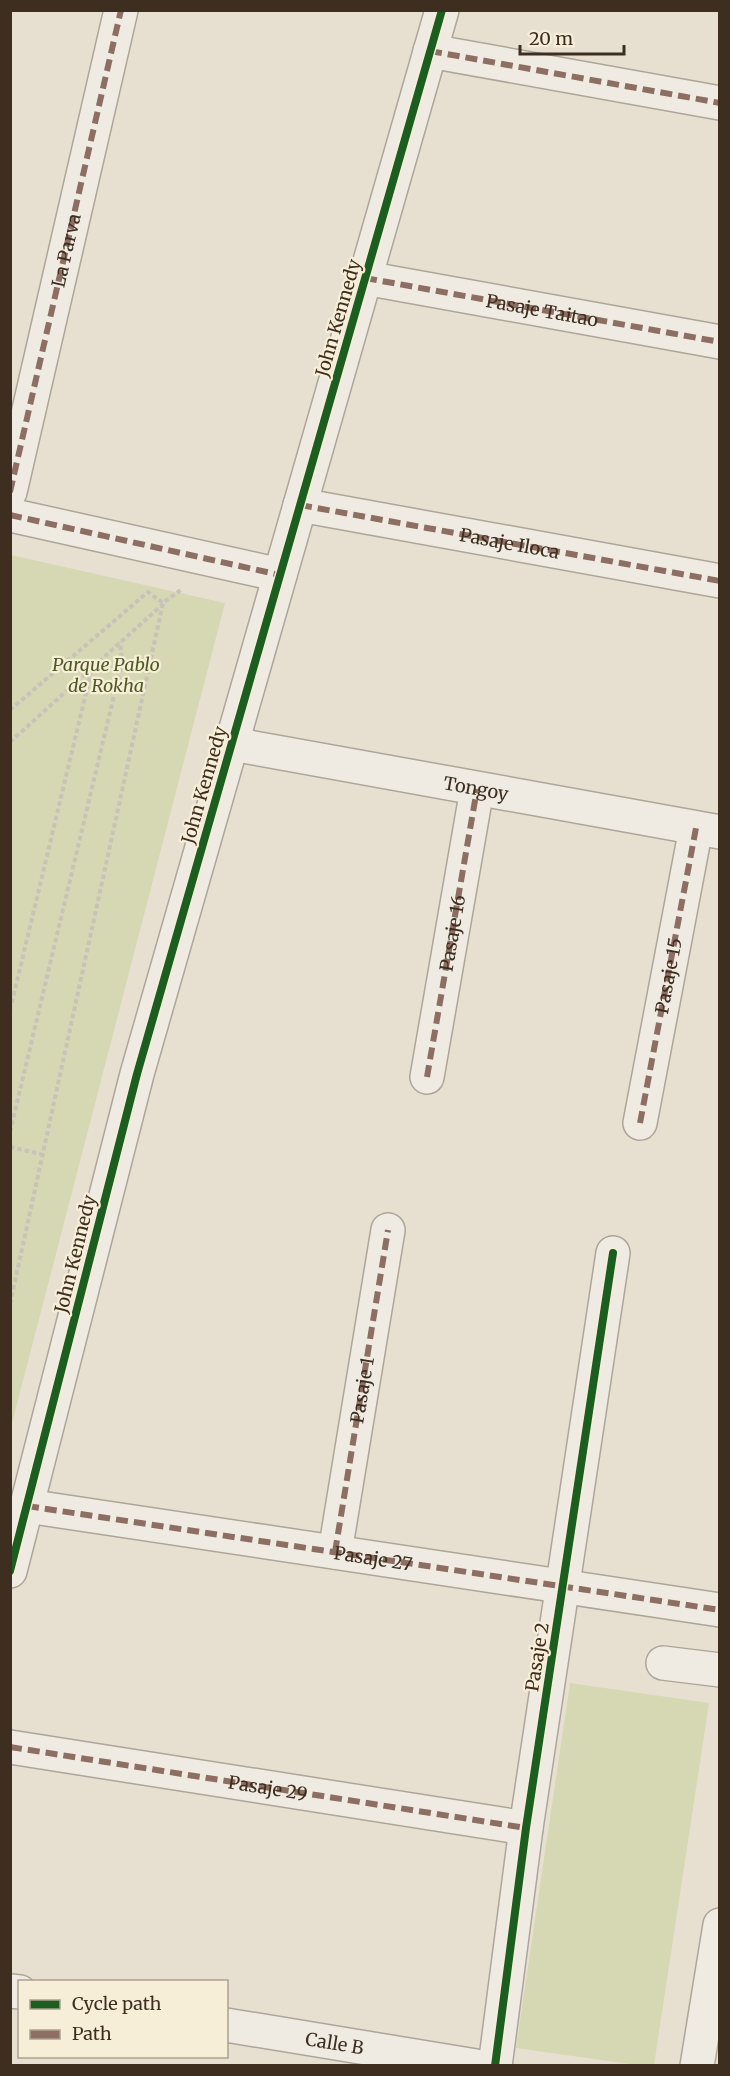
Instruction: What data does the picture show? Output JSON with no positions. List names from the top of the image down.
{
  "streets": {
    "street": [
      "La Parva",
      "Pasaje Taitao",
      "John Kennedy",
      "Pasaje Iloca",
      "Tongoy",
      "Pasaje 16",
      "Pasaje 15",
      "Pasaje 1",
      "Pasaje 27",
      "Pasaje 2",
      "Pasaje 29",
      "Calle B"
    ]
  },
  "crossings": [
    ["Pasaje Taitao", "John Kennedy"],
    ["John Kennedy", "Pasaje Iloca"],
    ["John Kennedy", "Tongoy"],
    ["John Kennedy", "Pasaje 27"],
    ["Tongoy", "Pasaje 16"],
    ["Tongoy", "Pasaje 15"],
    ["Pasaje 1", "Pasaje 27"],
    ["Pasaje 27", "Pasaje 2"],
    ["Pasaje 2", "Pasaje 29"]
  ],
  "parks": ["Parque Pablo de Rokha"],
  "legend": ["Cycle path", "Path"],
  "scale_bar": "20 m"
}
